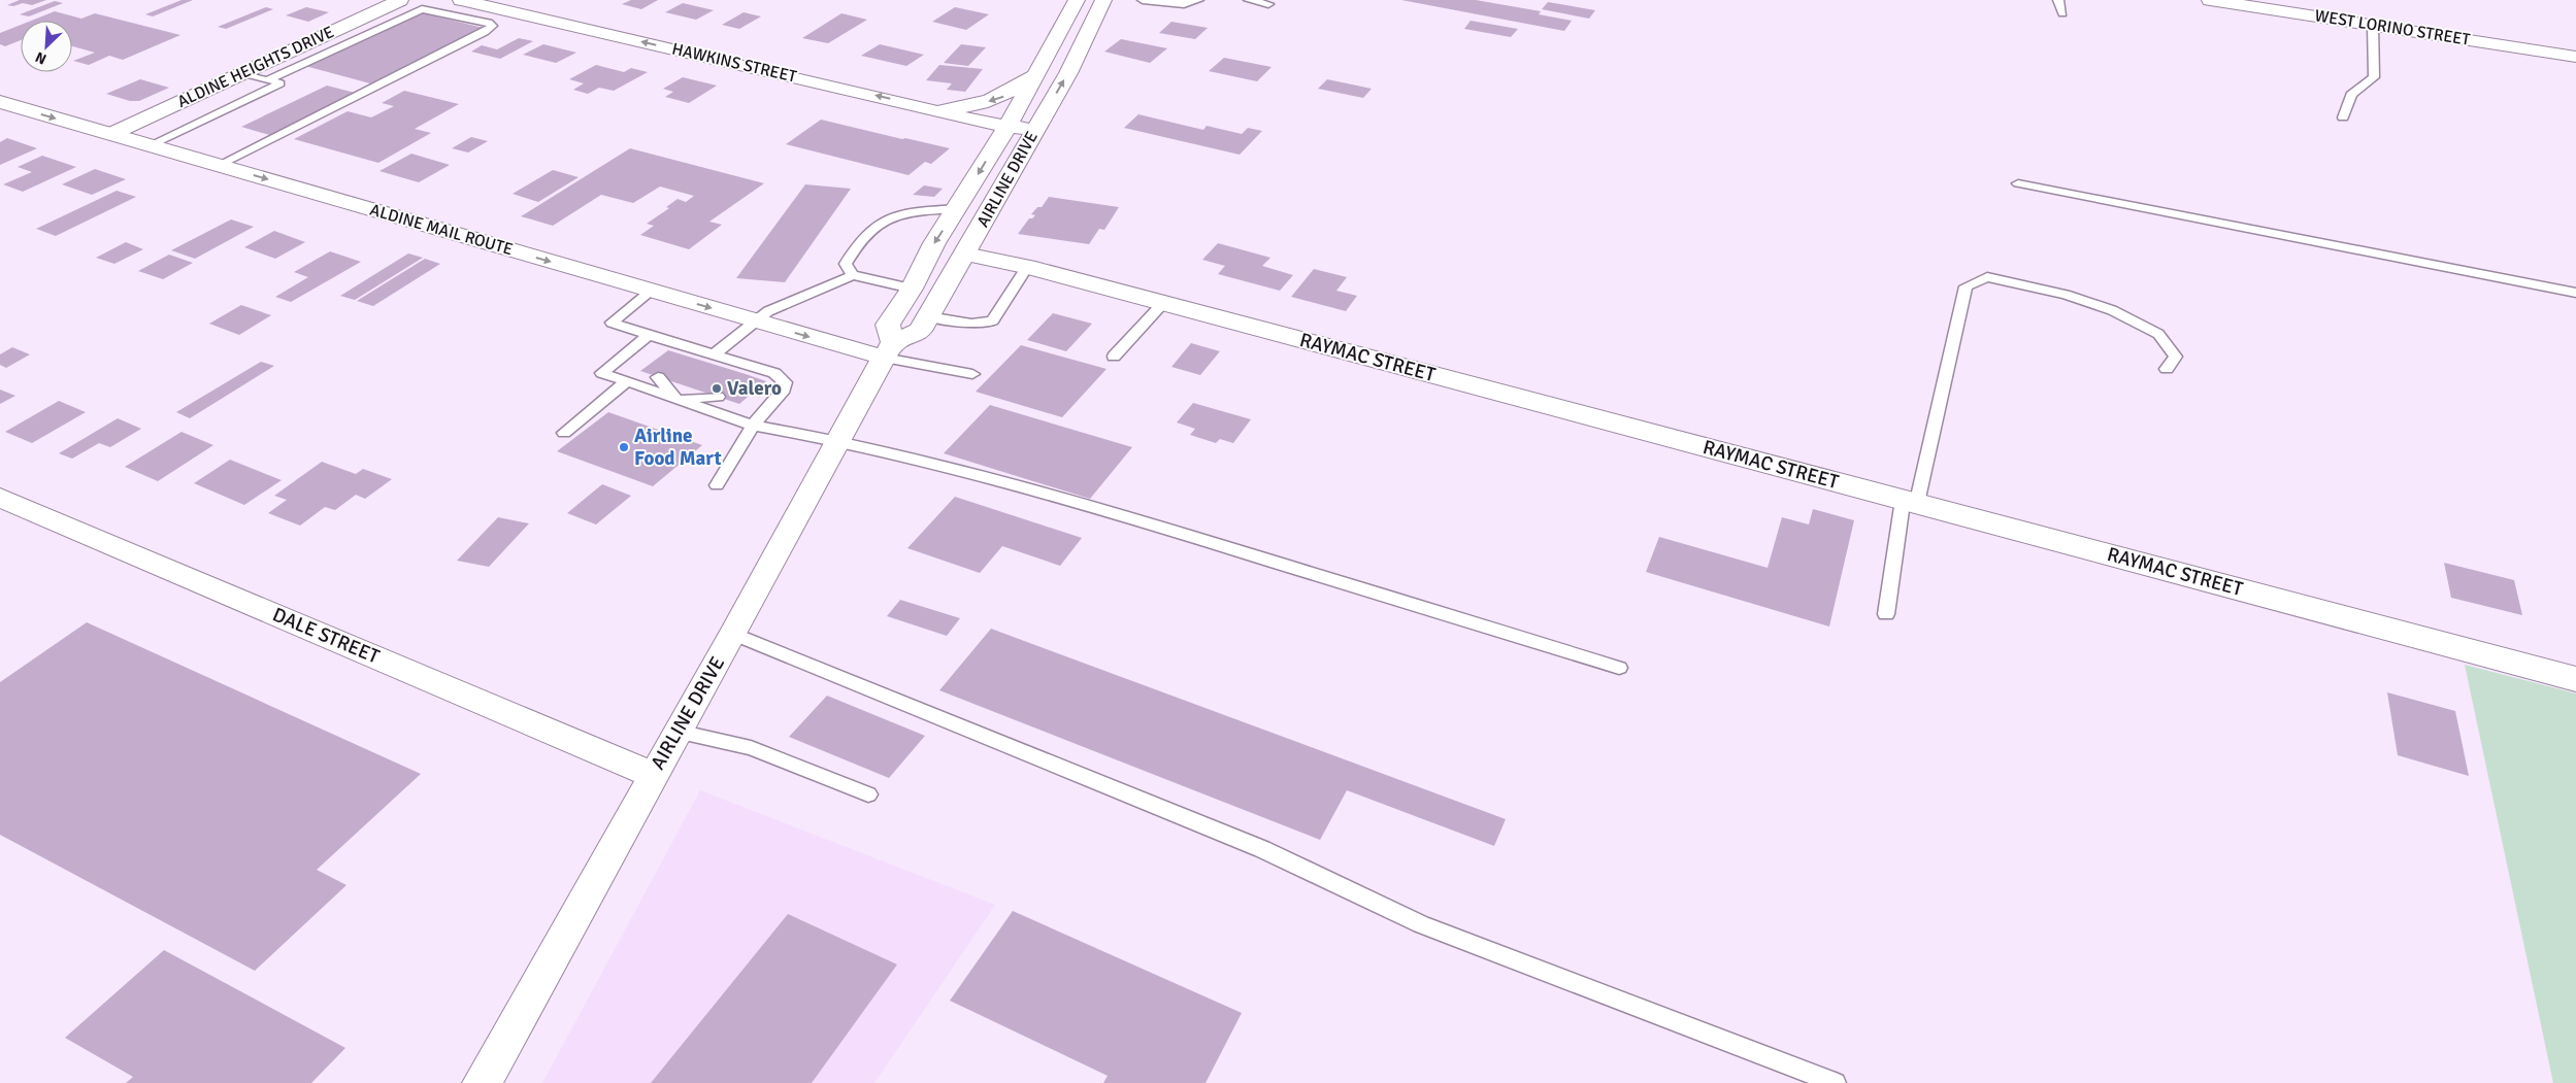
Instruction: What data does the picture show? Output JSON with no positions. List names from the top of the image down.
{
  "streets": {
    "main road": [
      "WEST LORINO STREET",
      "HAWKINS STREET",
      "ALDINE HEIGHTS DRIVE",
      "AIRLINE DRIVE",
      "ALDINE MAIL ROUTE",
      "RAYMAC STREET",
      "DALE STREET"
    ]
  },
  "crossings": [
    ["HAWKINS STREET", "AIRLINE DRIVE"],
    ["ALDINE HEIGHTS DRIVE", "ALDINE MAIL ROUTE"],
    ["AIRLINE DRIVE", "ALDINE MAIL ROUTE"],
    ["AIRLINE DRIVE", "RAYMAC STREET"],
    ["AIRLINE DRIVE", "DALE STREET"]
  ],
  "one_way": ["HAWKINS STREET", "ALDINE MAIL ROUTE"],
  "places": ["Valero", "Airline Food Mart"],
  "north": "bottom left"
}
